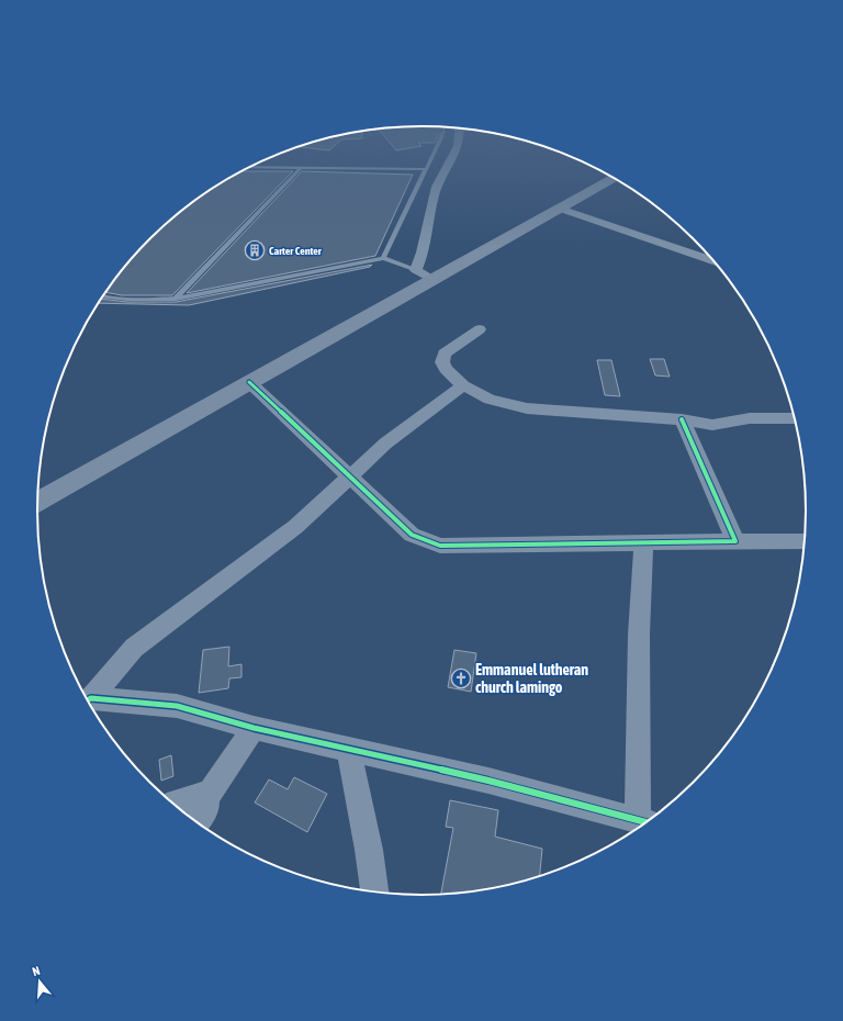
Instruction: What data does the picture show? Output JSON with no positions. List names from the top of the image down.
{
  "places": {
    "building": ["Carter Center"],
    "church": ["Emmanuel lutheran church lamingo"]
  },
  "north": "top"
}
